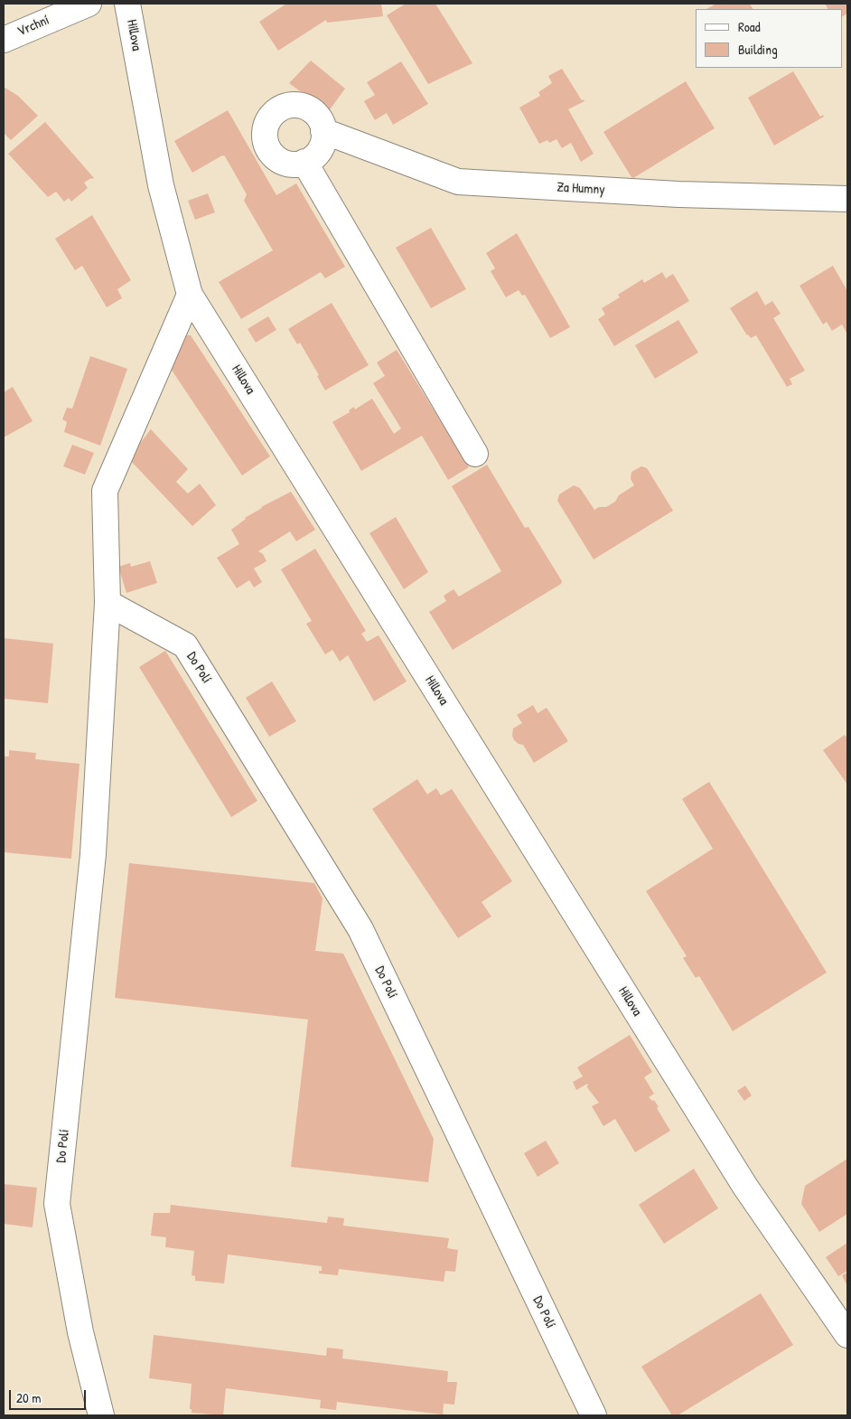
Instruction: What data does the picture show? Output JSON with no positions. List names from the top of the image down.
{
  "streets": {
    "street": [
      "Vrchní",
      "Hillova",
      "Za Humny",
      "Do Polí"
    ]
  },
  "crossings": [
    ["Hillova", "Do Polí"]
  ],
  "legend": ["Road", "Building"],
  "scale_bar": "20 m"
}
